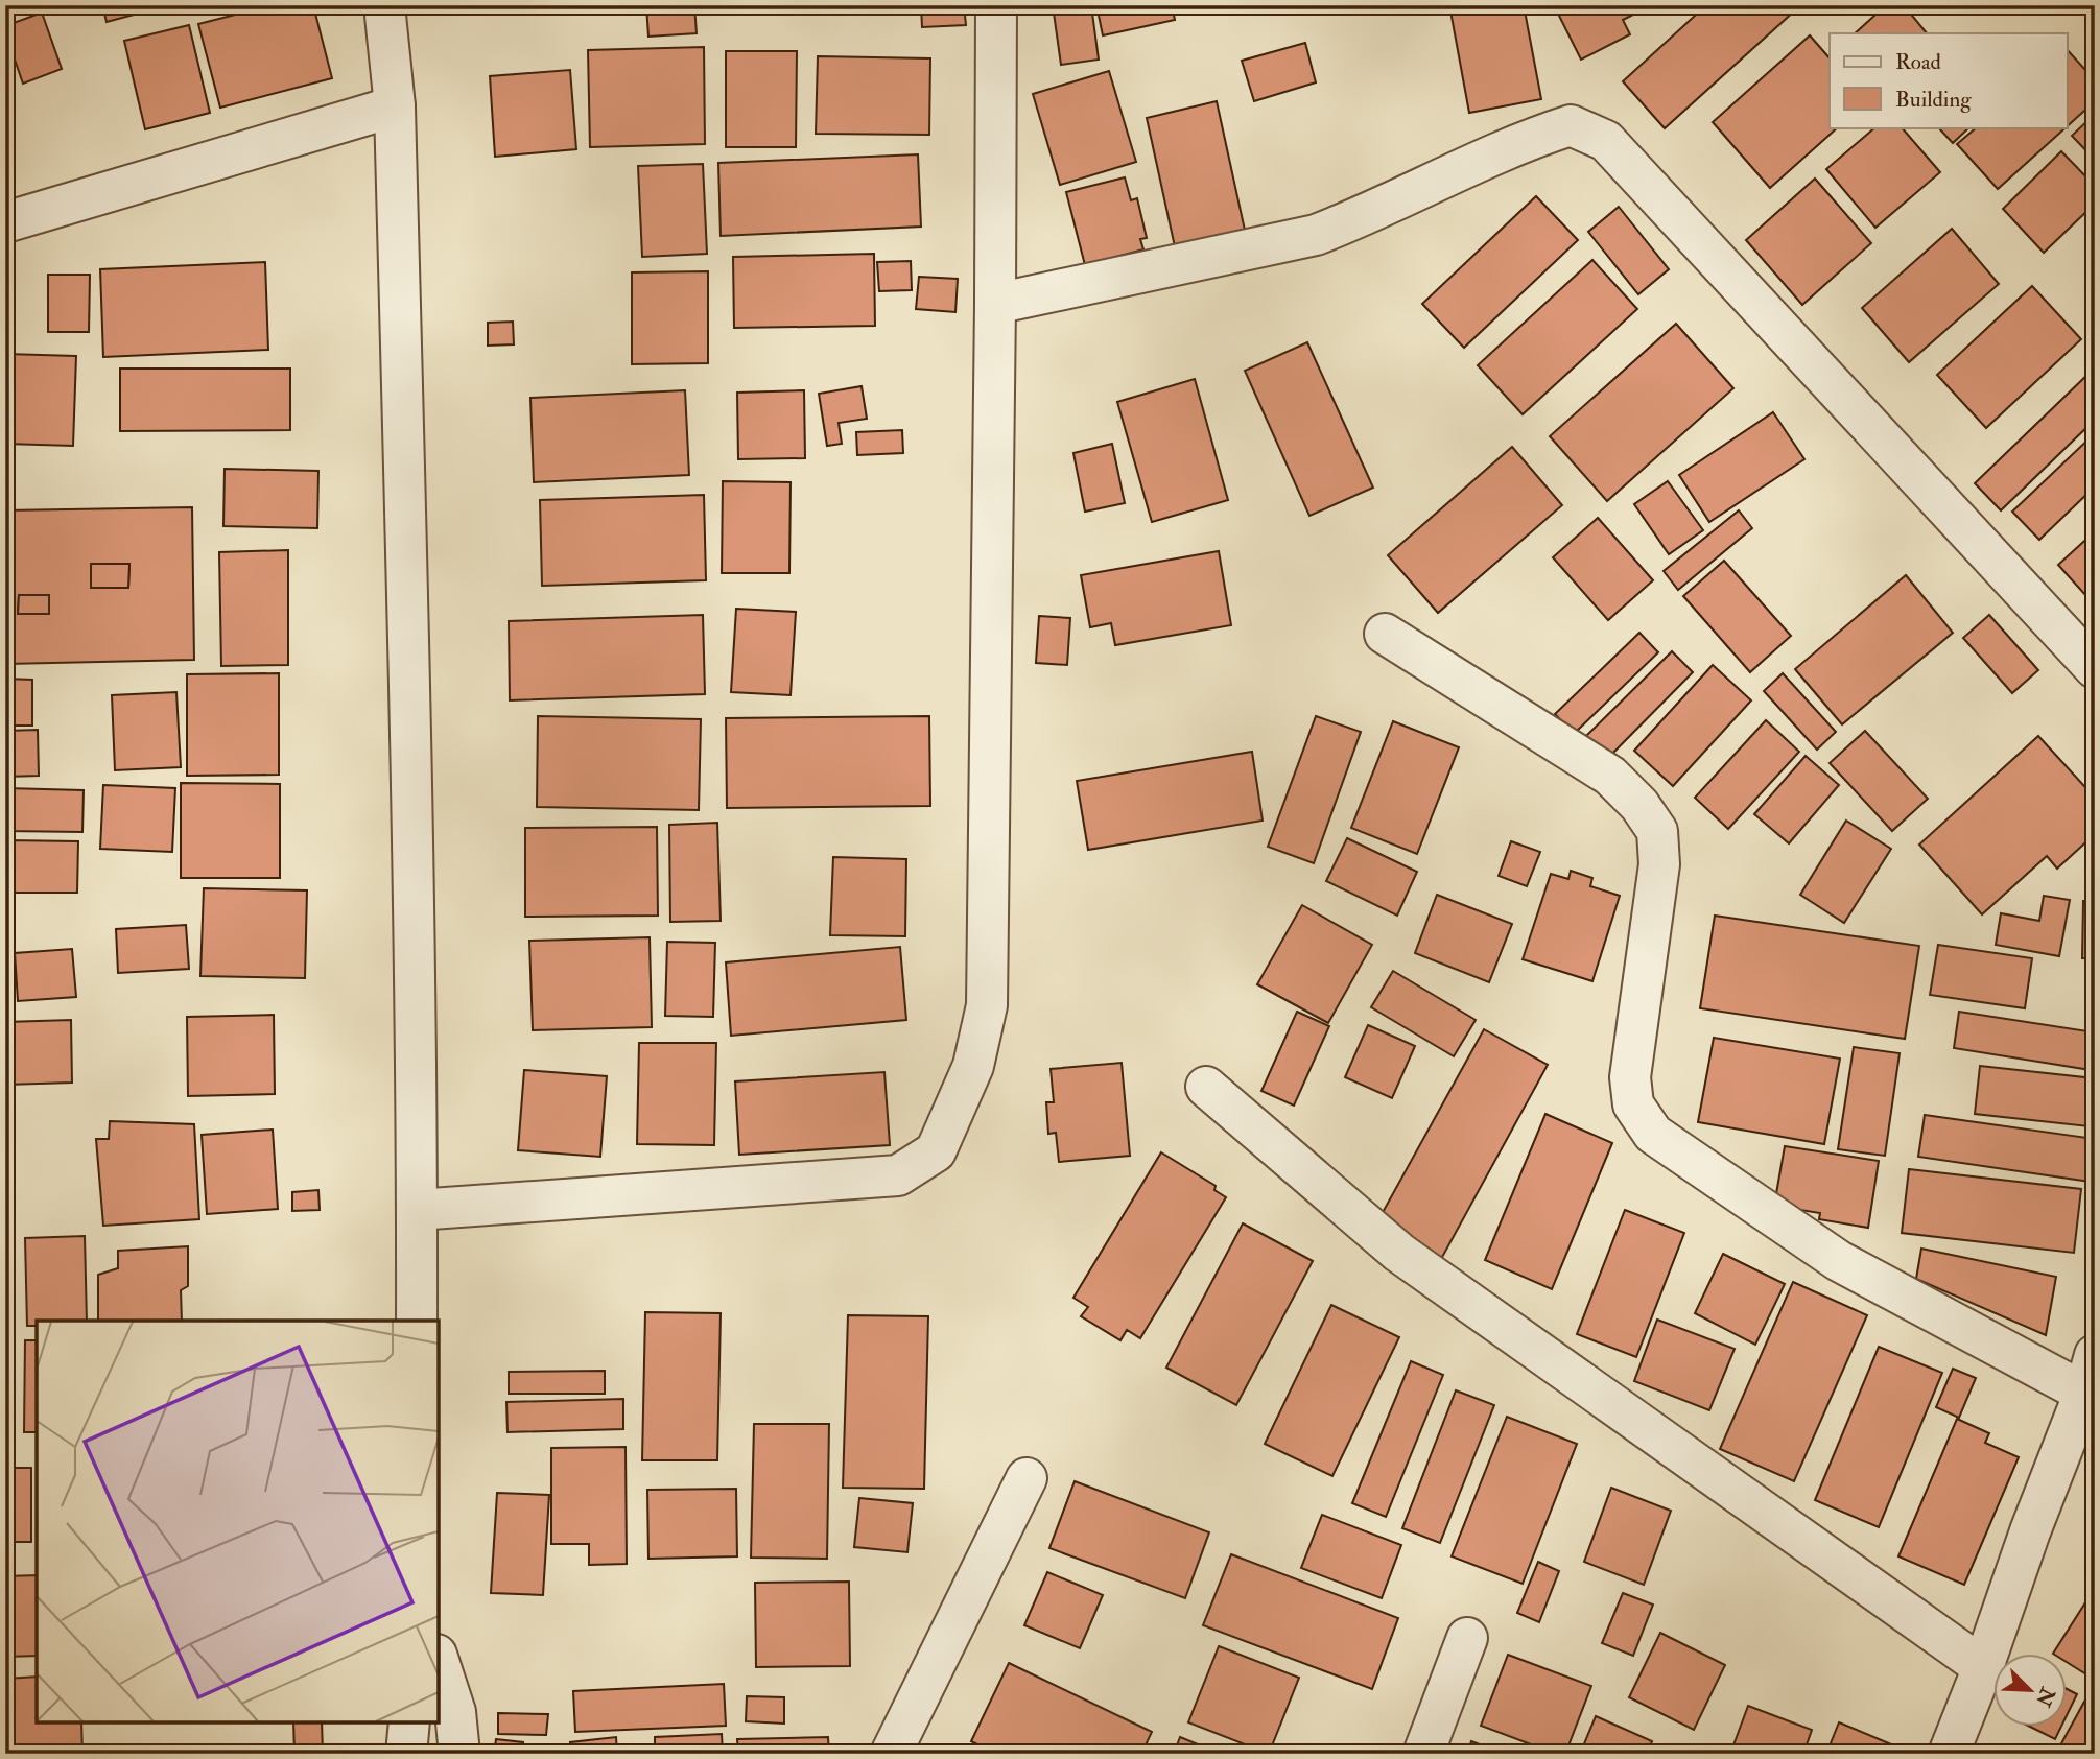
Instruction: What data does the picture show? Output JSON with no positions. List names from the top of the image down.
{
  "legend": ["Road", "Building"],
  "north": "bottom right"
}
